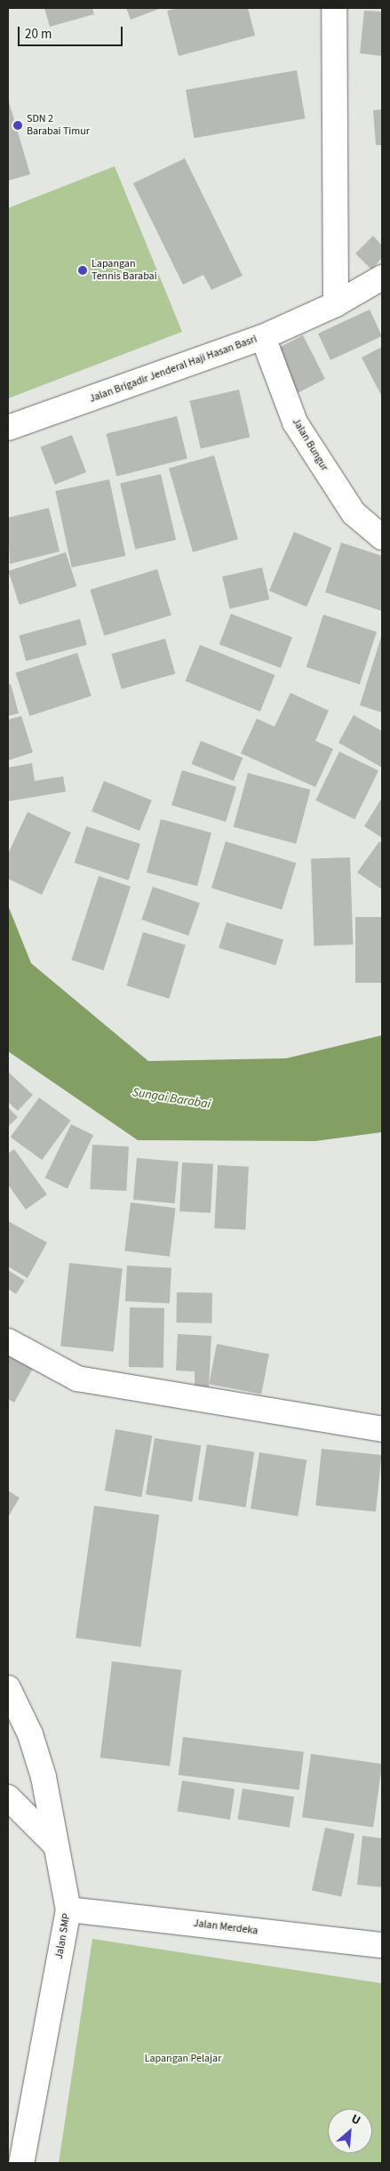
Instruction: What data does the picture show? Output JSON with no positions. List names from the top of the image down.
{
  "streets": {
    "street": [
      "Jalan Brigadir Jenderal Haji Hasan Basri",
      "Jalan Bungur",
      "Jalan Merdeka",
      "Jalan SMP"
    ]
  },
  "crossings": [
    ["Jalan Brigadir Jenderal Haji Hasan Basri", "Jalan Bungur"],
    ["Jalan Merdeka", "Jalan SMP"]
  ],
  "water": ["Sungai Barabai"],
  "parks": ["Lapangan Pelajar"],
  "places": ["SDN 2 Barabai Timur", "Lapangan Tennis Barabai"],
  "scale_bar": "20 m",
  "north": "top right"
}
